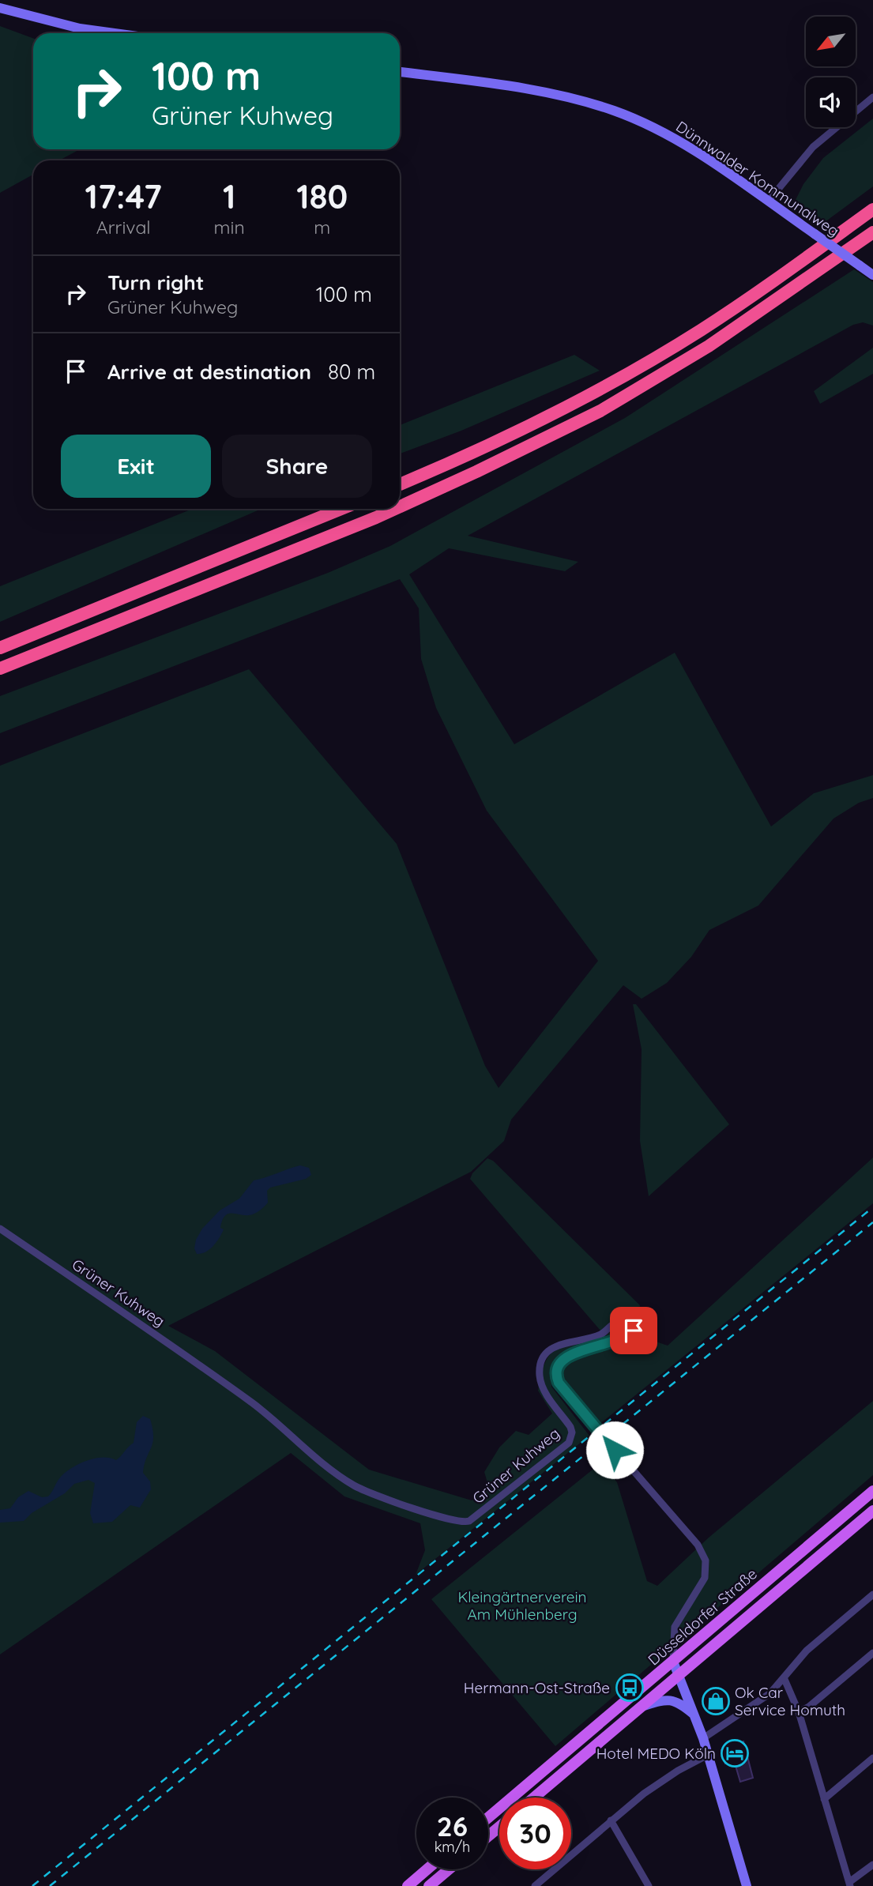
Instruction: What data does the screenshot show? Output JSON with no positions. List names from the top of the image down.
{
  "streets": {
    "main road": ["Dünnwalder Kommunalweg", "Düsseldorfer Straße"],
    "street": ["Grüner Kuhweg"]
  },
  "crossings": [
    ["Grüner Kuhweg", "Düsseldorfer Straße"]
  ],
  "parks": ["Kleingärtnerverein Am Mühlenberg"],
  "places": {
    "bus stop": ["Hermann-Ost-Straße"],
    "shop": ["Ok Car Service Homuth"],
    "hotel": ["Hotel MEDO Köln"]
  },
  "north": "bottom left",
  "page": {
    "turn": ["100 m", "Grüner Kuhweg"],
    "eta": [
      "17:47",
      "Arrival",
      "1",
      "min",
      "180",
      "m"
    ],
    "list": [
      {
        "name": "Turn right",
        "note": "Grüner Kuhweg",
        "value": "100 m"
      },
      {
        "name": "Arrive at destination",
        "value": "80 m"
      }
    ],
    "buttons": ["Exit", "Share"],
    "speed": "26 km/h",
    "limit": "30"
  }
}
